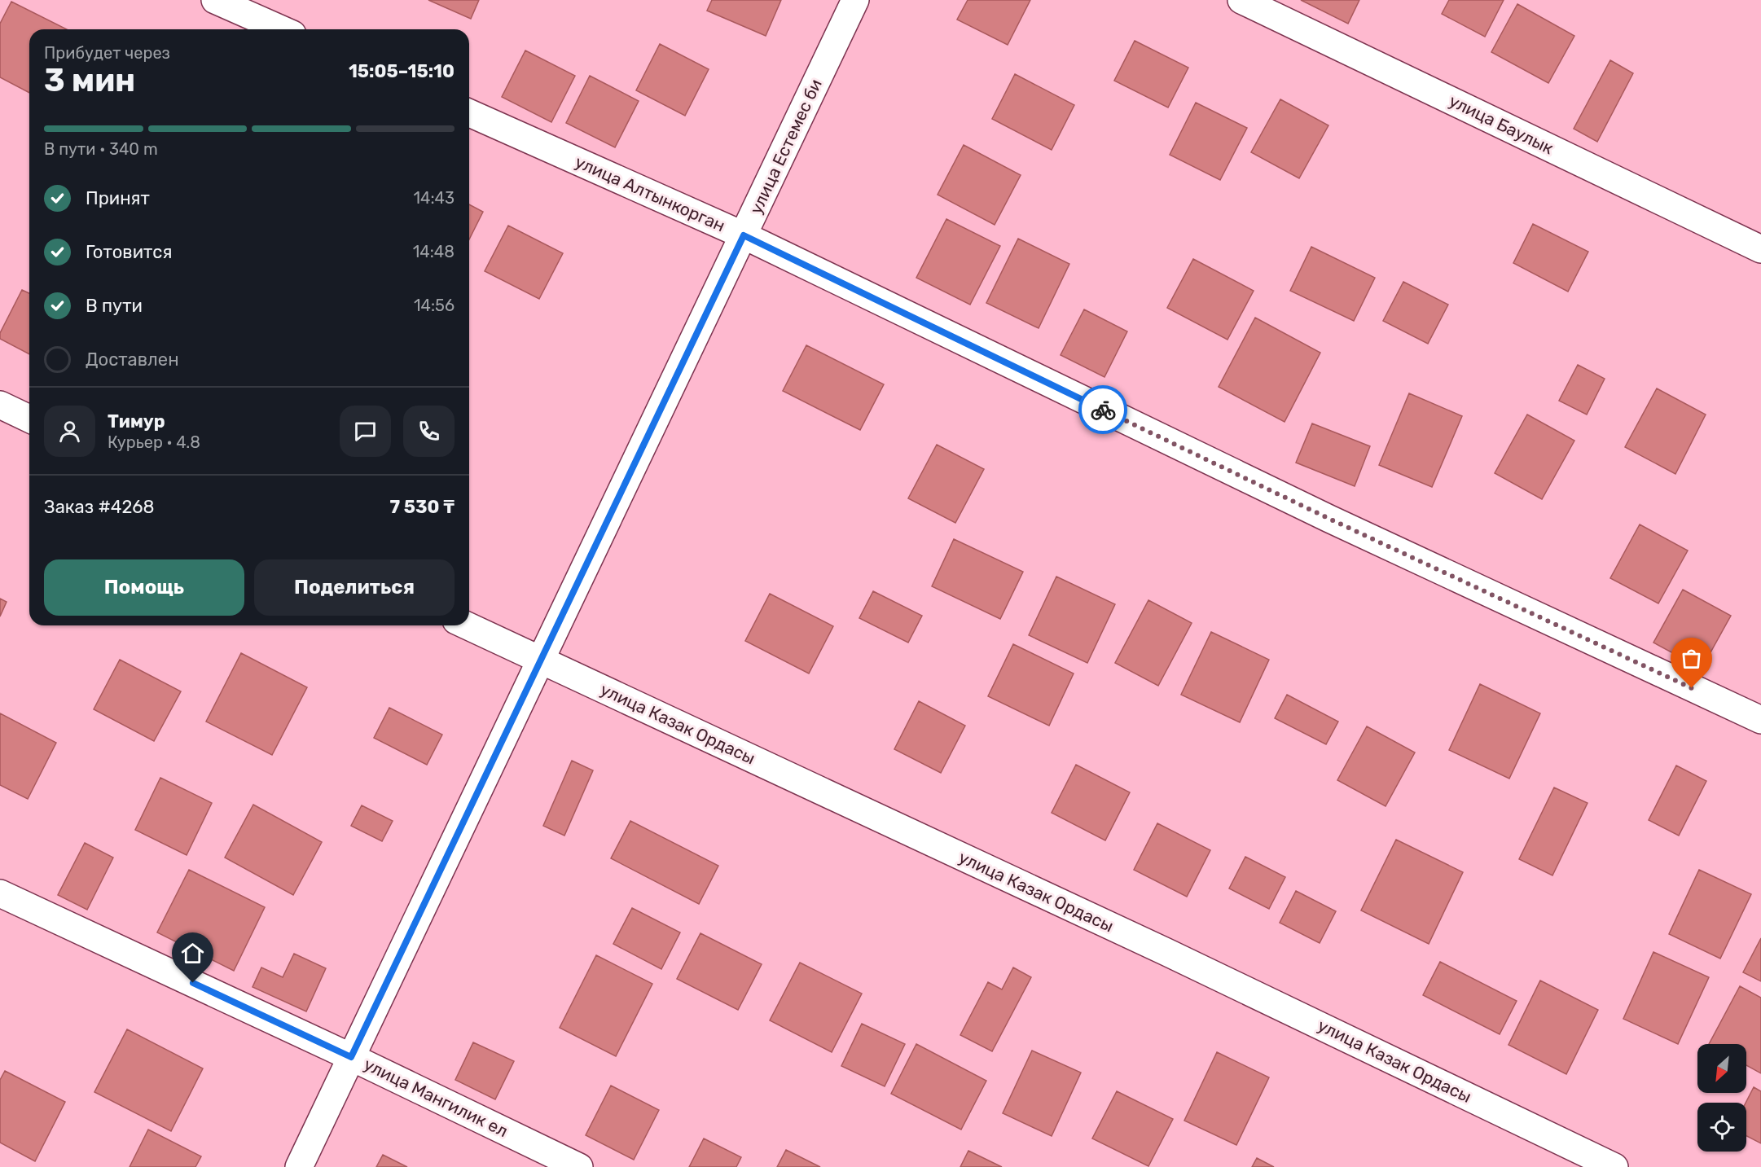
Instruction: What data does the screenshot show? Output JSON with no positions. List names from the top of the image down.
{
  "streets": {
    "street": [
      "улица Баулык",
      "улица Естемес би",
      "улица Алтынкорган",
      "улица Казак Ордасы",
      "улица Мангилик ел"
    ]
  },
  "crossings": [
    ["улица Естемес би", "улица Алтынкорган"],
    ["улица Естемес би", "улица Казак Ордасы"],
    ["улица Естемес би", "улица Мангилик ел"]
  ],
  "north": "bottom left",
  "page": {
    "heading": ["3 мин", "Прибудет через", "15:05–15:10"],
    "panel": [
      "Тимур",
      "Курьер · 4.8",
      "Заказ #4268",
      "7 530 ₸"
    ],
    "bar": "В пути · 340 m",
    "list": [
      ["Принят", "14:43"],
      ["Готовится", "14:48"],
      ["В пути", "14:56"],
      "Доставлен"
    ],
    "buttons": ["Помощь", "Поделиться"]
  }
}
